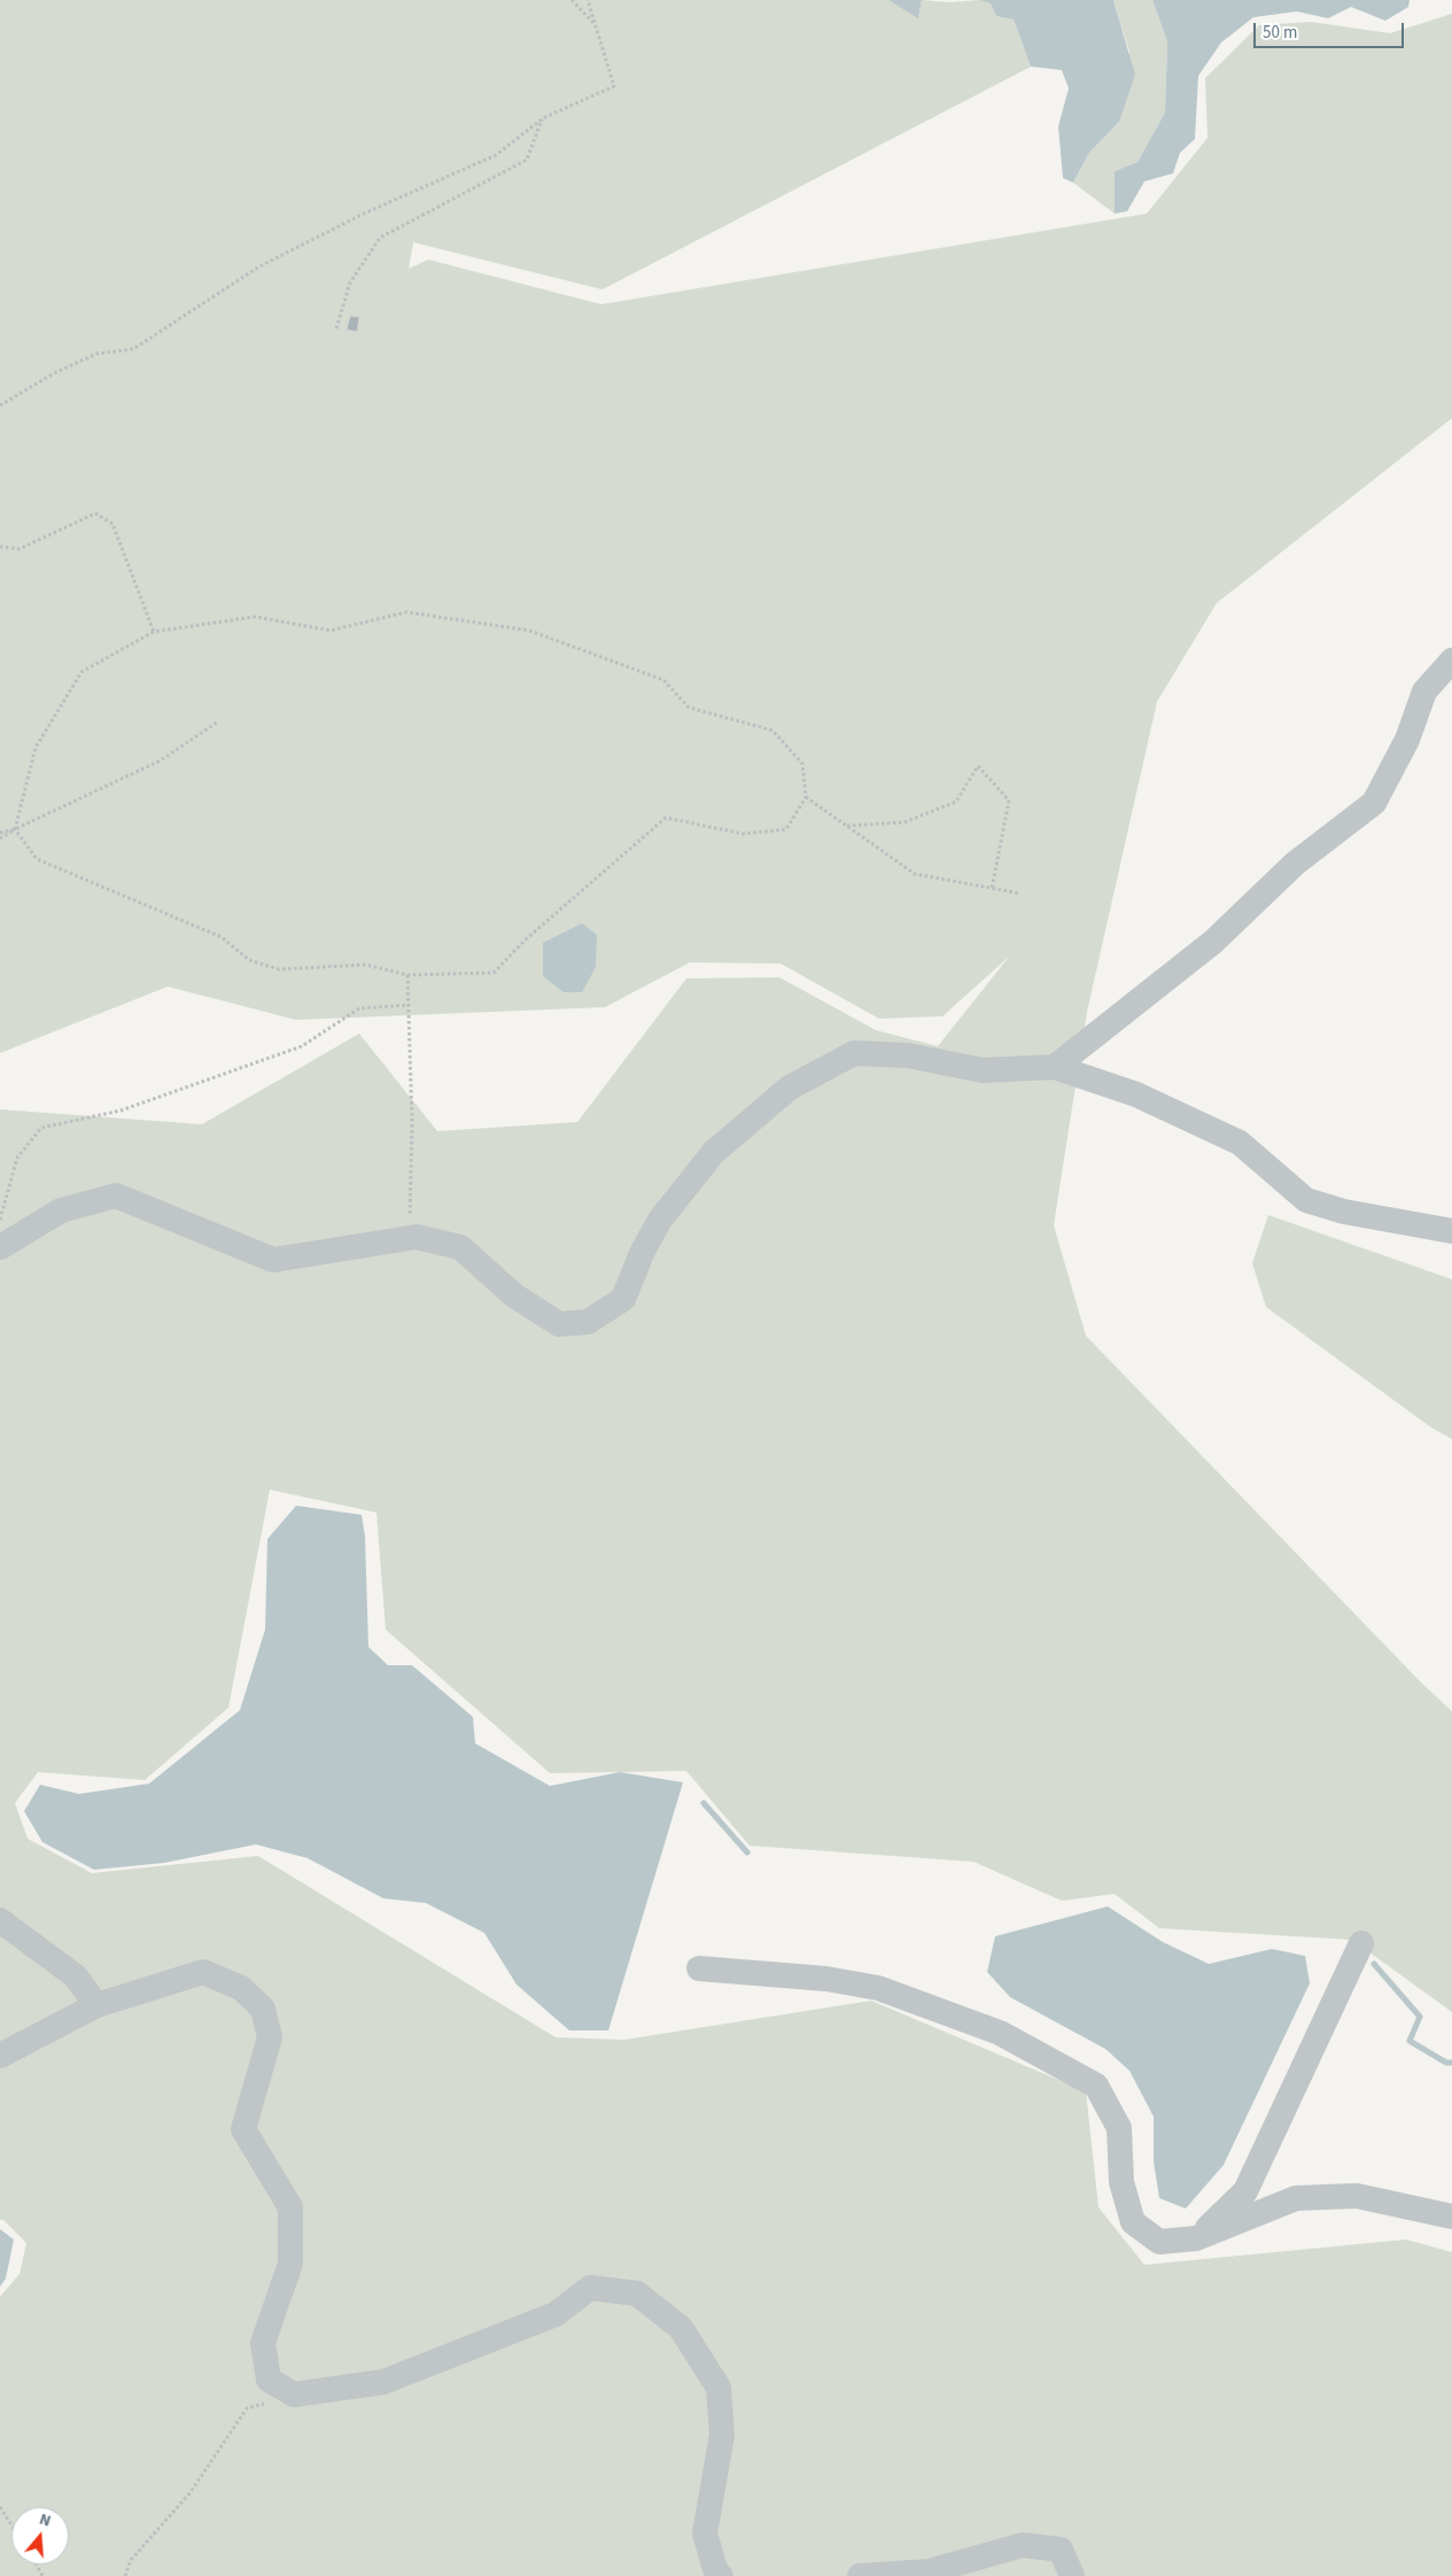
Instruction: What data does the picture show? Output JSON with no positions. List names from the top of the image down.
{
  "scale_bar": "50 m",
  "north": "top"
}
